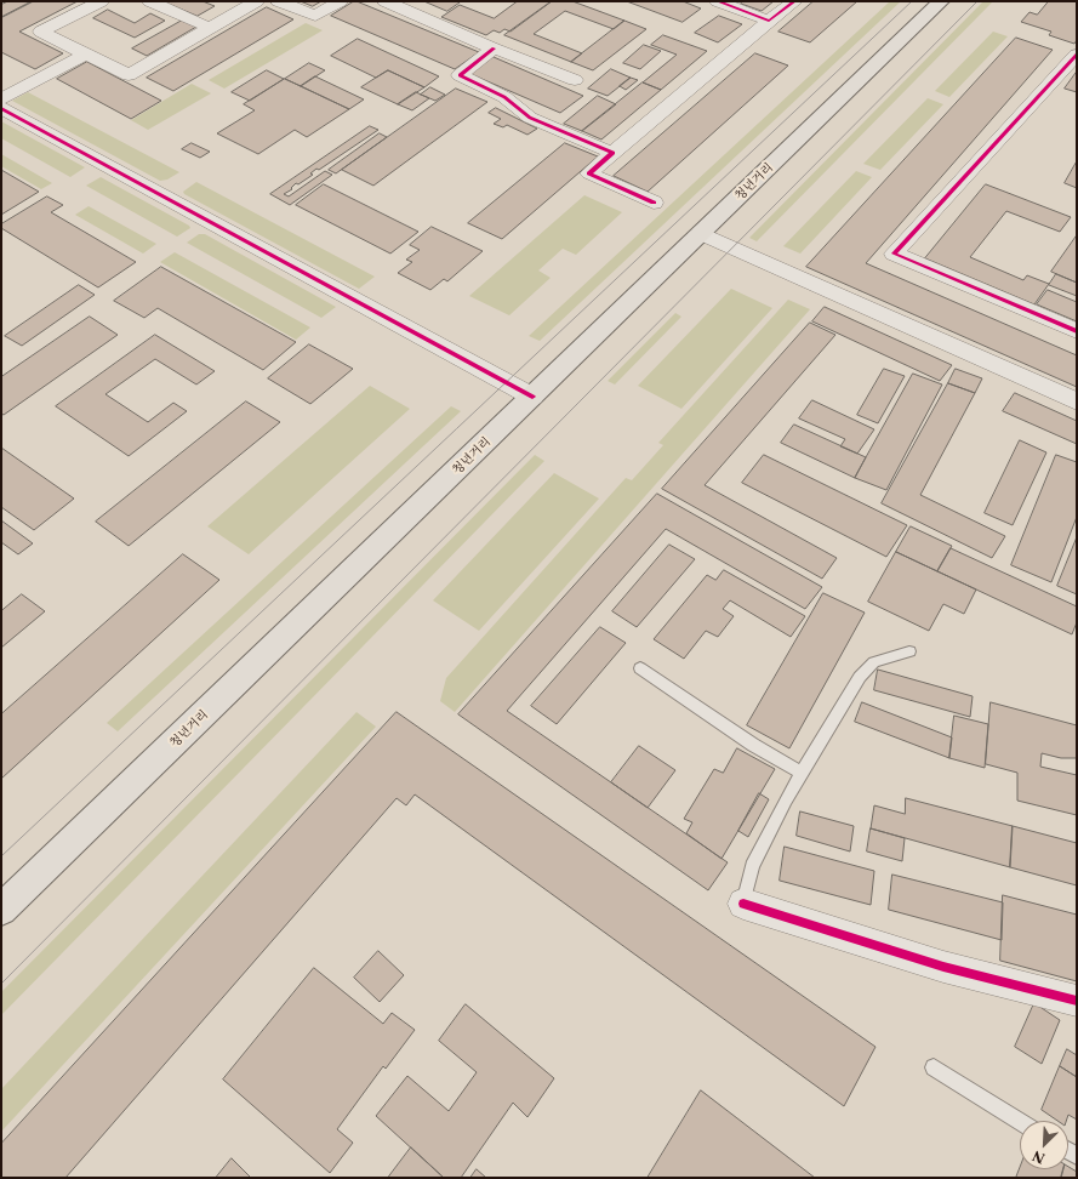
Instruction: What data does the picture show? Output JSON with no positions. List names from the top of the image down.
{
  "streets": {
    "main road": ["청년거리"]
  },
  "north": "bottom left"
}
